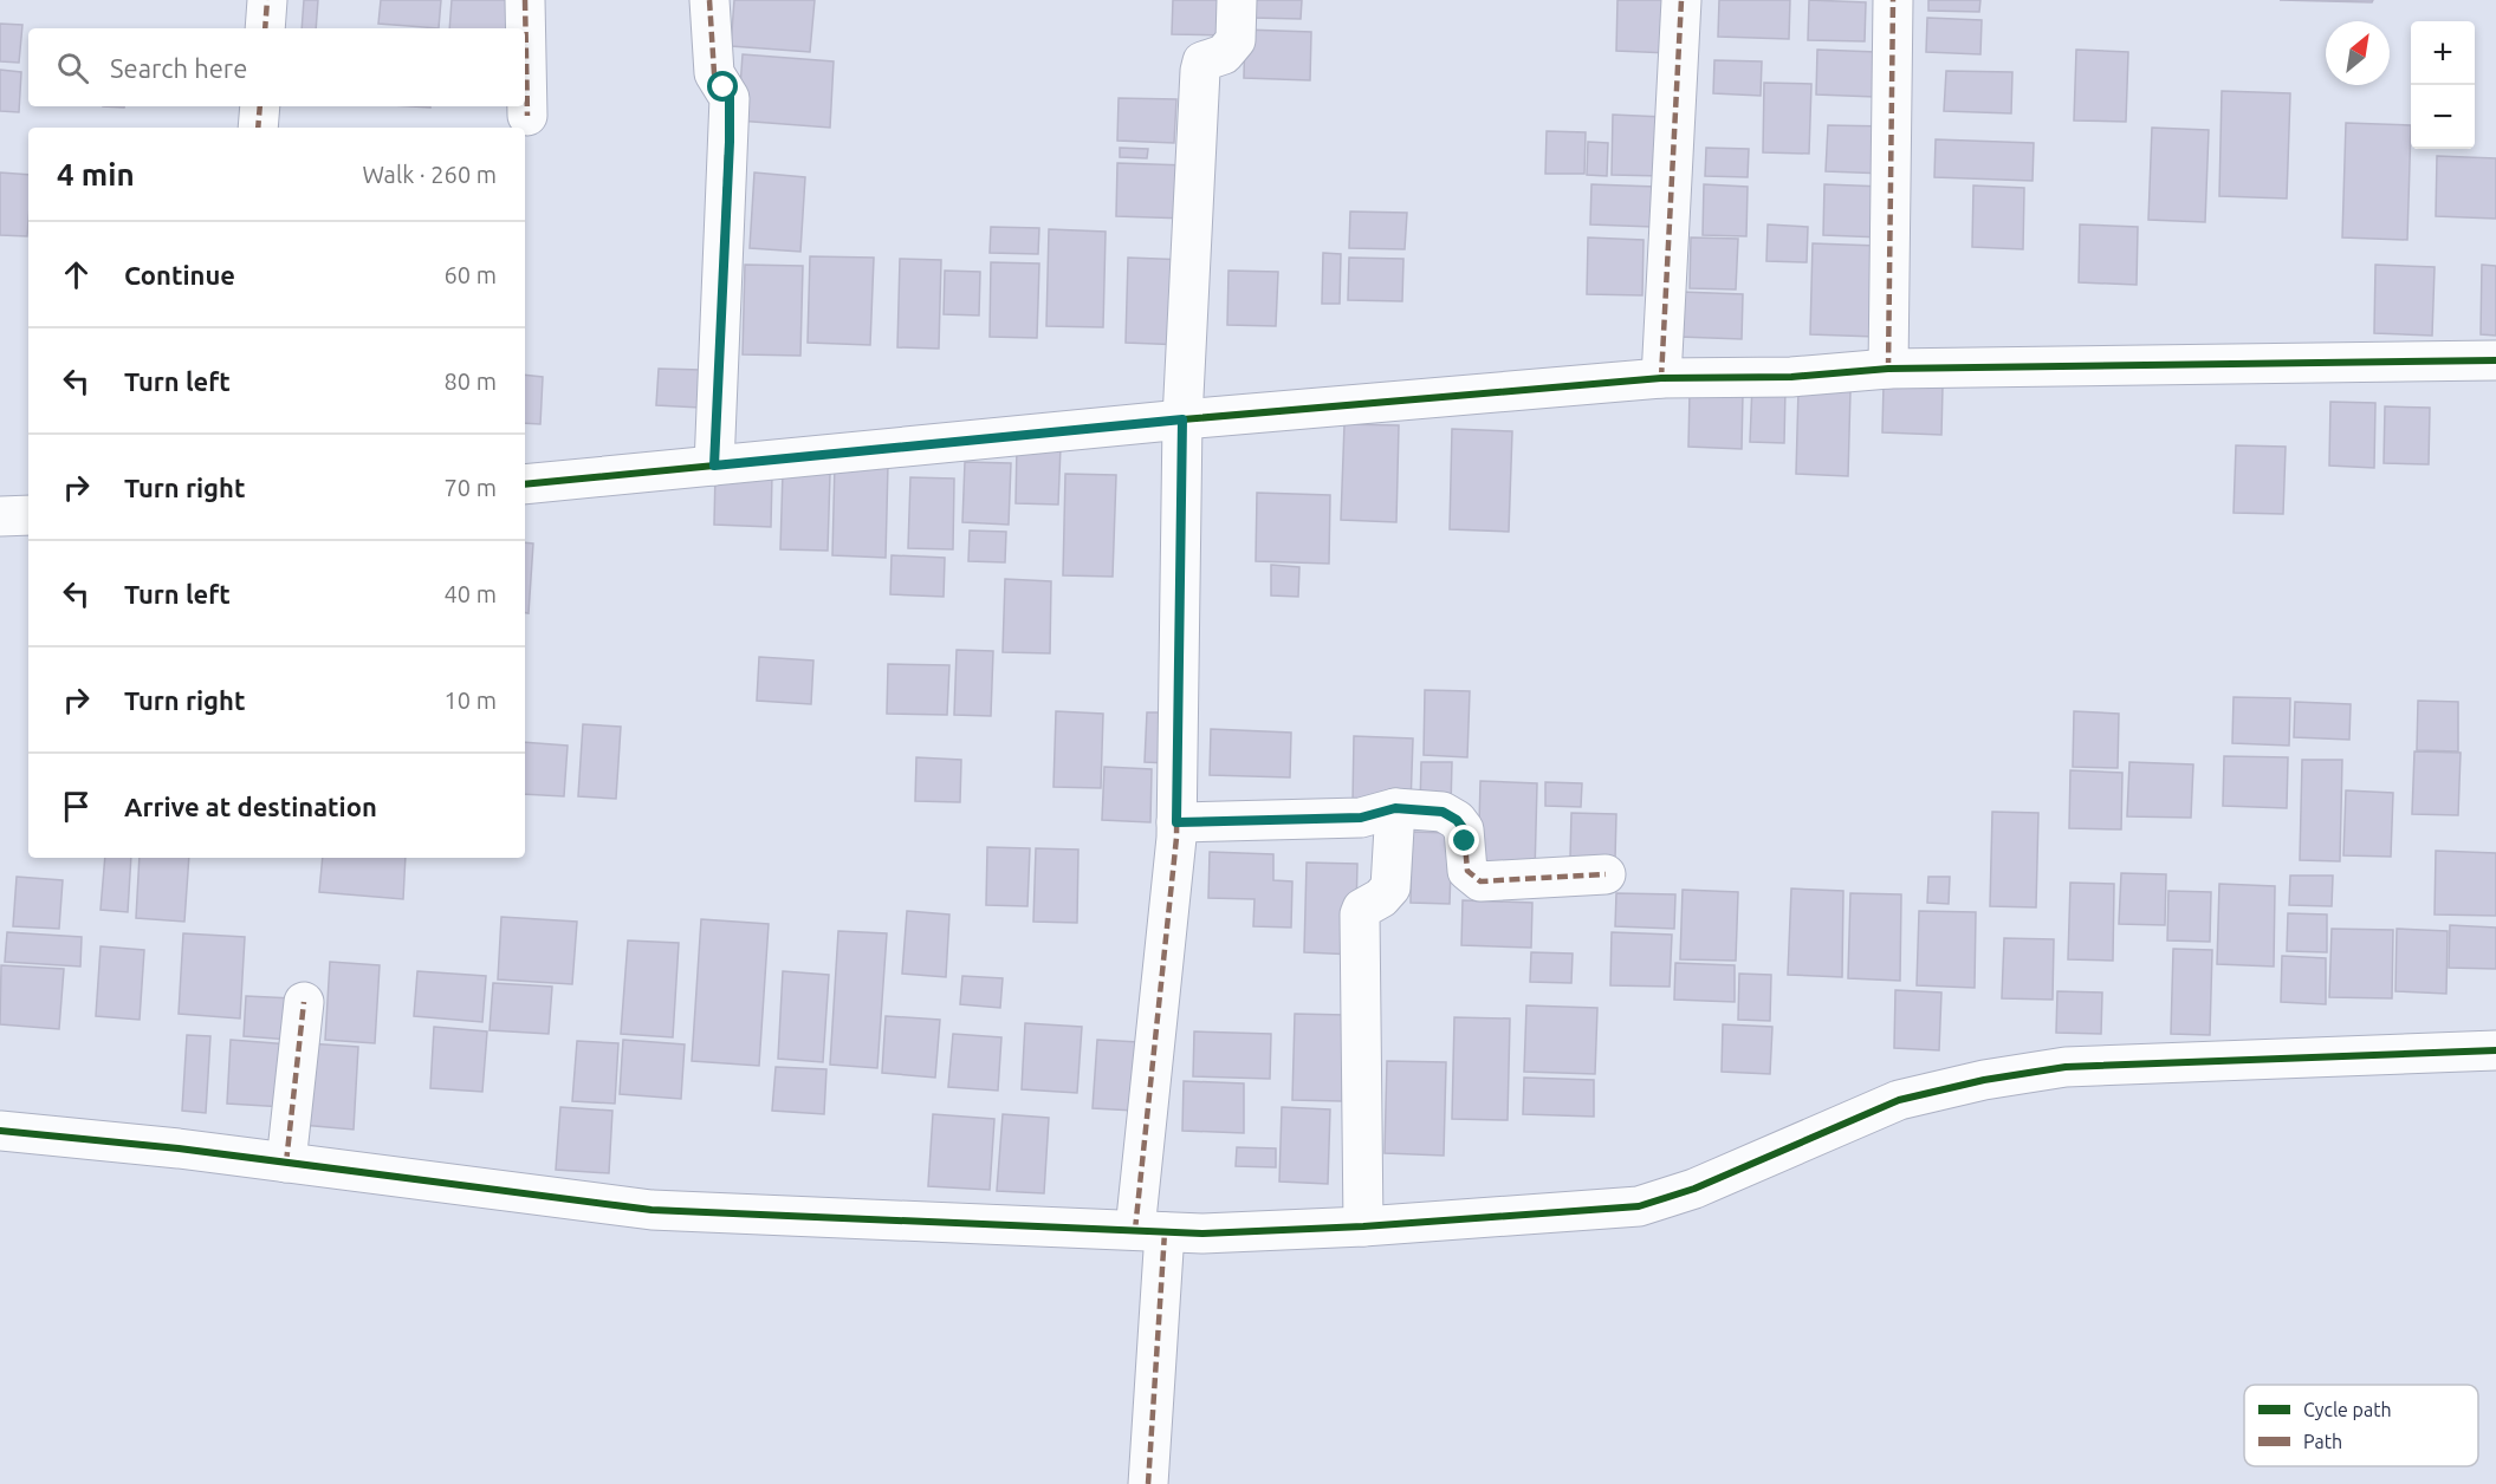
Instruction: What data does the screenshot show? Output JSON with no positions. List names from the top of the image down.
{
  "legend": ["Cycle path", "Path"],
  "north": "top right",
  "page": {
    "map_buttons": ["+", "−"],
    "search": "Search here",
    "heading": ["4 min", "Walk · 260 m"],
    "list": [
      ["Continue", "60 m"],
      ["Turn left", "80 m"],
      ["Turn right", "70 m"],
      ["Turn left", "40 m"],
      ["Turn right", "10 m"],
      "Arrive at destination"
    ]
  }
}
